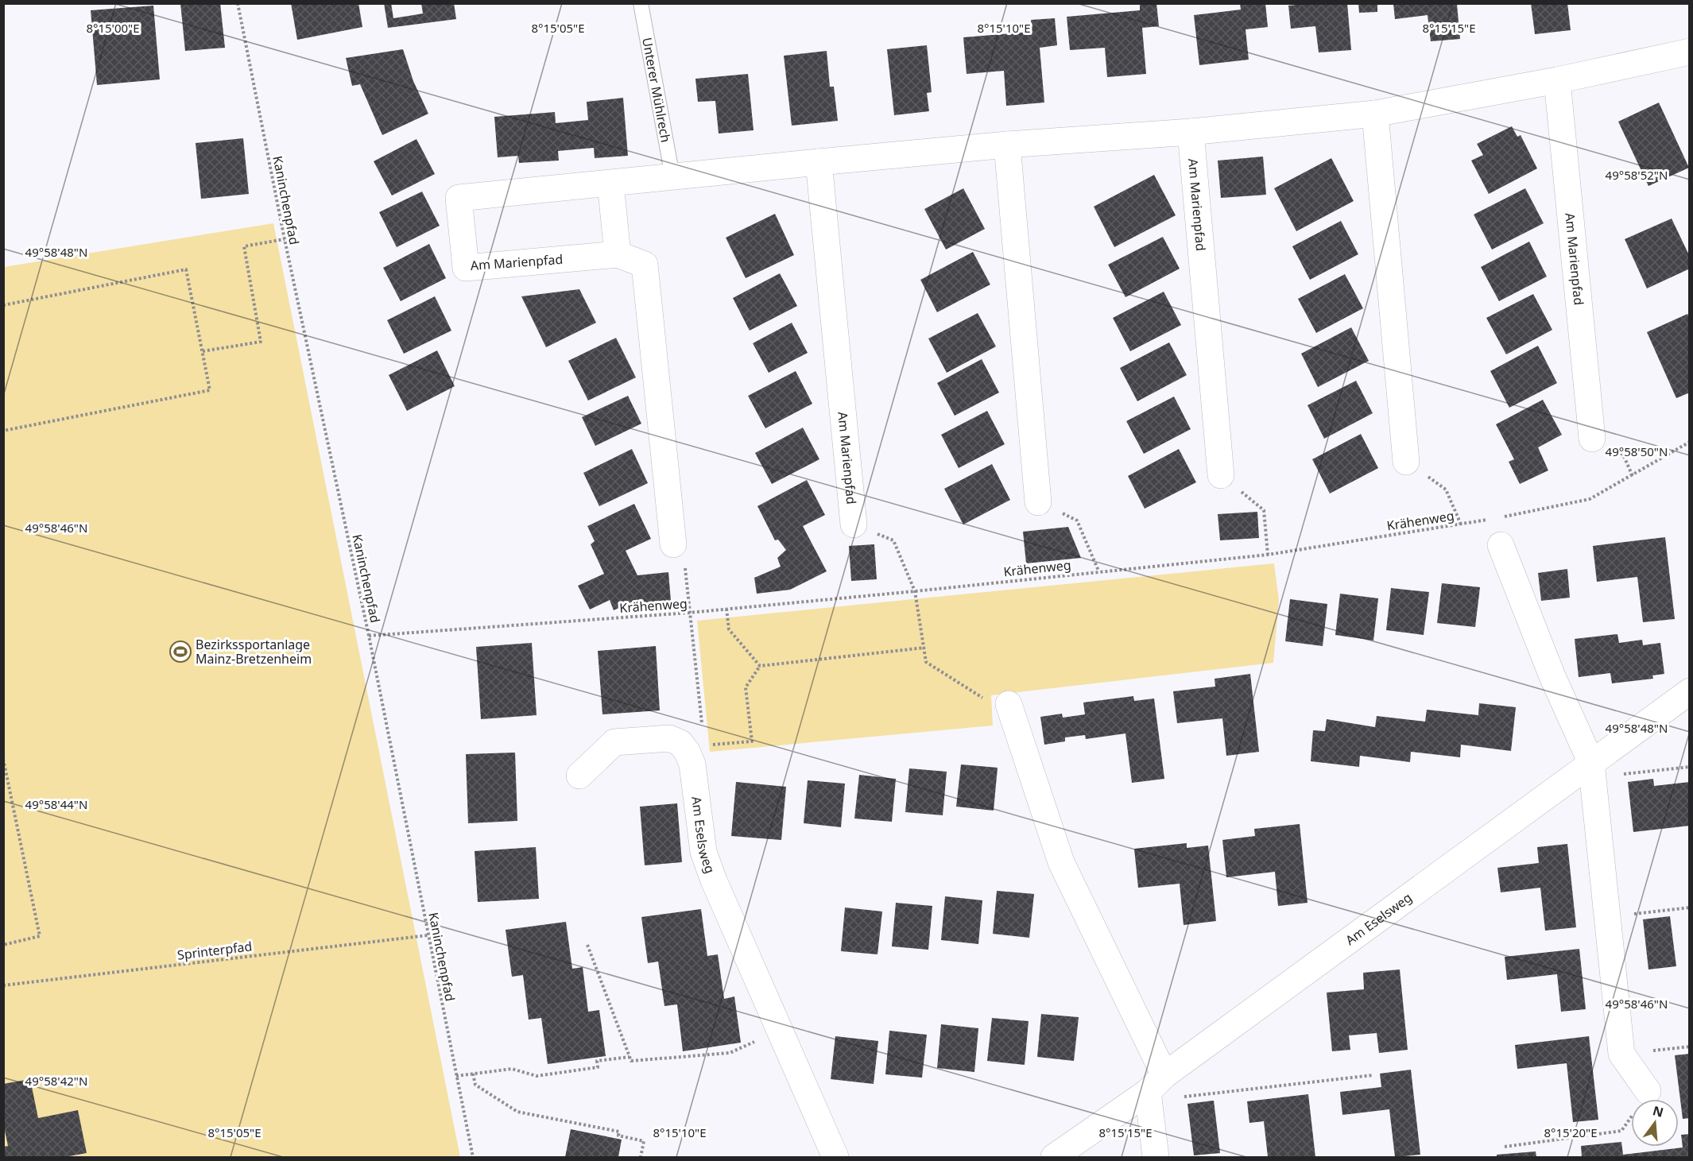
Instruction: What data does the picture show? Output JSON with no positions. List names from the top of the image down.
{
  "streets": {
    "street": ["Am Marienpfad", "Am Eselsweg"],
    "lane": ["Unterer Mühlrech"],
    "path": ["Kaninchenpfad", "Krähenweg", "Sprinterpfad"]
  },
  "crossings": [
    ["Unterer Mühlrech", "Am Marienpfad"],
    ["Kaninchenpfad", "Krähenweg"],
    ["Kaninchenpfad", "Sprinterpfad"]
  ],
  "places": {
    "sports": ["Bezirkssportanlage Mainz-Bretzenheim"]
  },
  "north": "top",
  "coordinates": [
    "8°15'00\"E",
    "8°15'05\"E",
    "8°15'10\"E",
    "8°15'15\"E",
    "49°58'52\"N",
    "49°58'48\"N",
    "49°58'50\"N",
    "49°58'46\"N",
    "49°58'44\"N",
    "49°58'42\"N",
    "8°15'20\"E"
  ]
}
